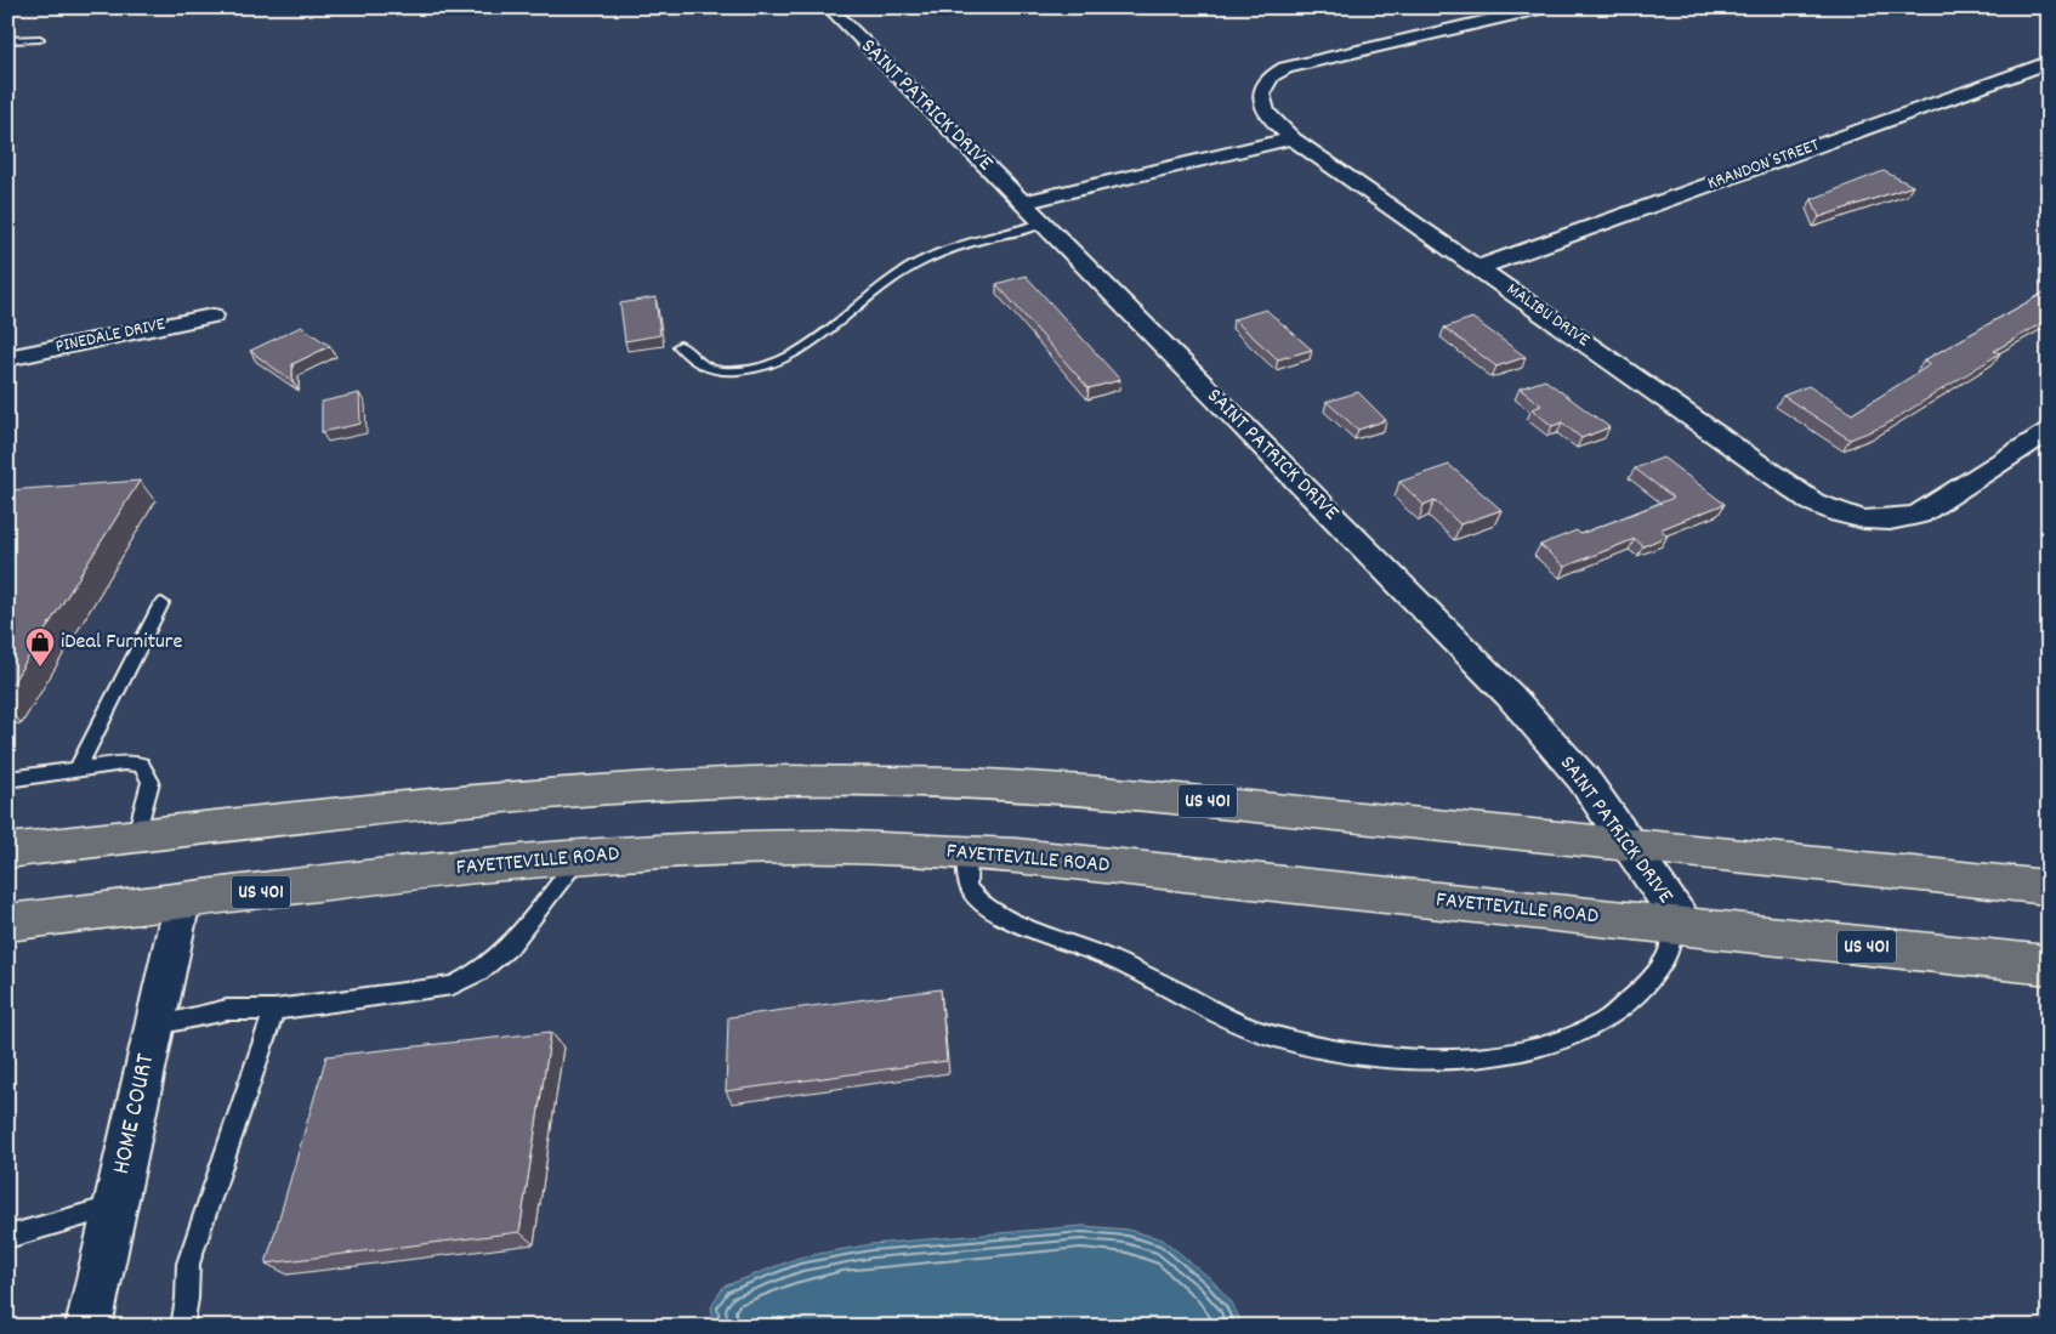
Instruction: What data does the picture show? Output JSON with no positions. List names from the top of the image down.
{
  "streets": {
    "highway": ["US 401", "FAYETTEVILLE ROAD"],
    "street": [
      "SAINT PATRICK DRIVE",
      "KRANDON STREET",
      "MALIBU DRIVE",
      "PINEDALE DRIVE",
      "HOME COURT"
    ]
  },
  "crossings": [
    ["SAINT PATRICK DRIVE", "US 401"],
    ["SAINT PATRICK DRIVE", "FAYETTEVILLE ROAD"],
    ["KRANDON STREET", "MALIBU DRIVE"],
    ["FAYETTEVILLE ROAD", "HOME COURT"]
  ],
  "places": {
    "shop": ["iDeal Furniture"]
  }
}
